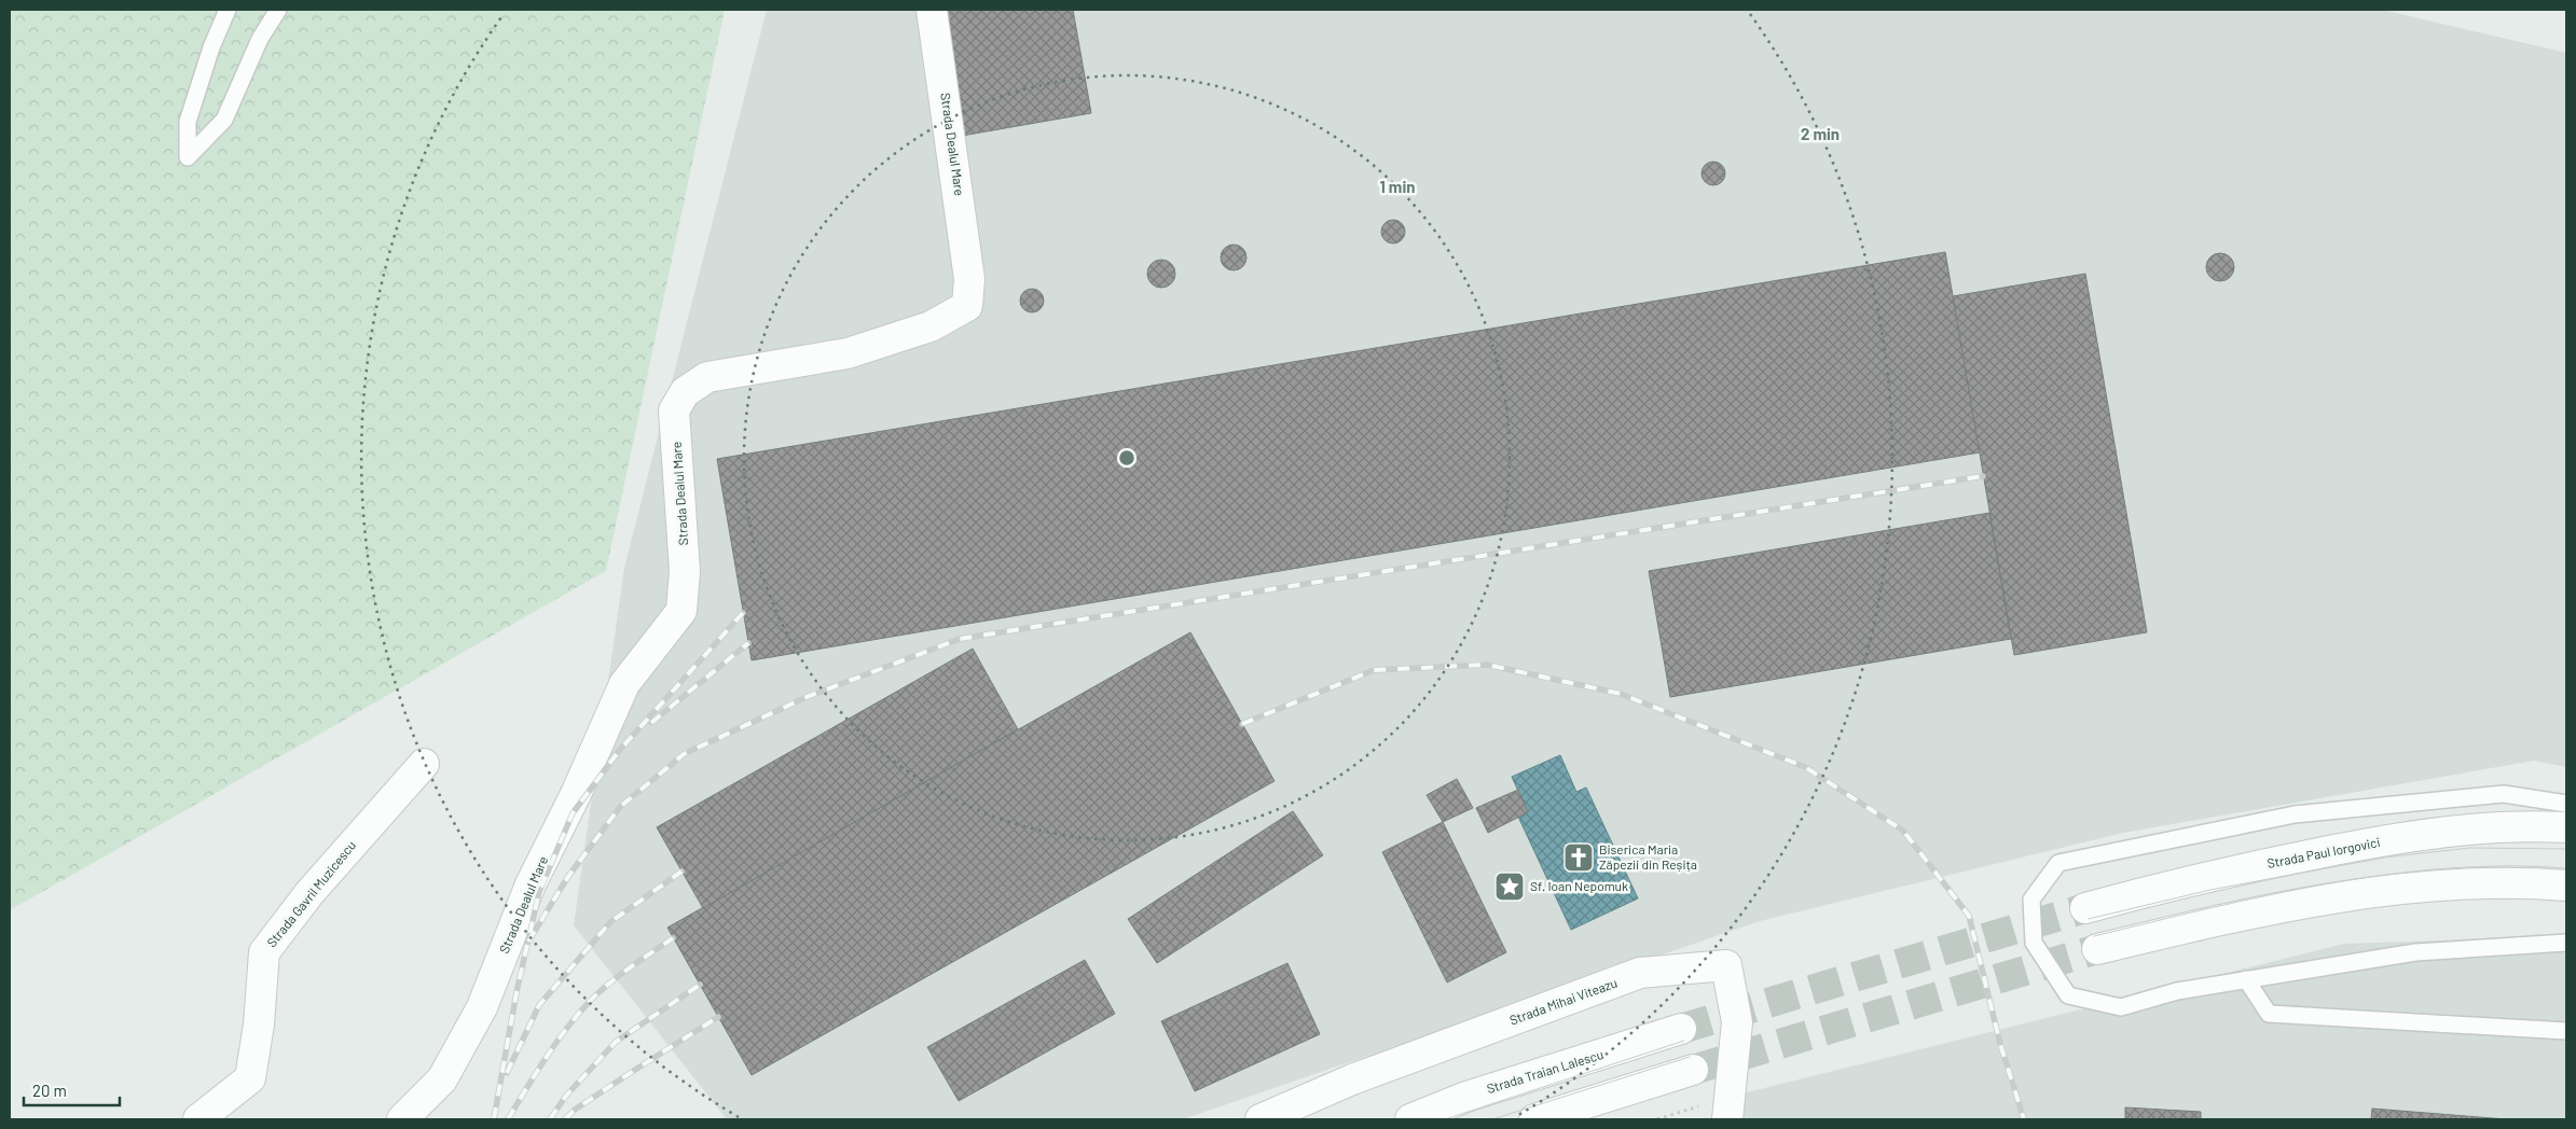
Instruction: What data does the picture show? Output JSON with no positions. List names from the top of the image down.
{
  "streets": {
    "street": [
      "Strada Dealul Mare",
      "Strada Paul Iorgovici",
      "Strada Gavril Muzicescu",
      "Strada Mihai Viteazu",
      "Strada Traian Lalescu"
    ]
  },
  "places": {
    "church": ["Biserica Maria Zăpezii din Reșița"],
    "place": ["Sf. Ioan Nepomuk"]
  },
  "scale_bar": "20 m",
  "rings": ["2 min", "1 min"]
}
